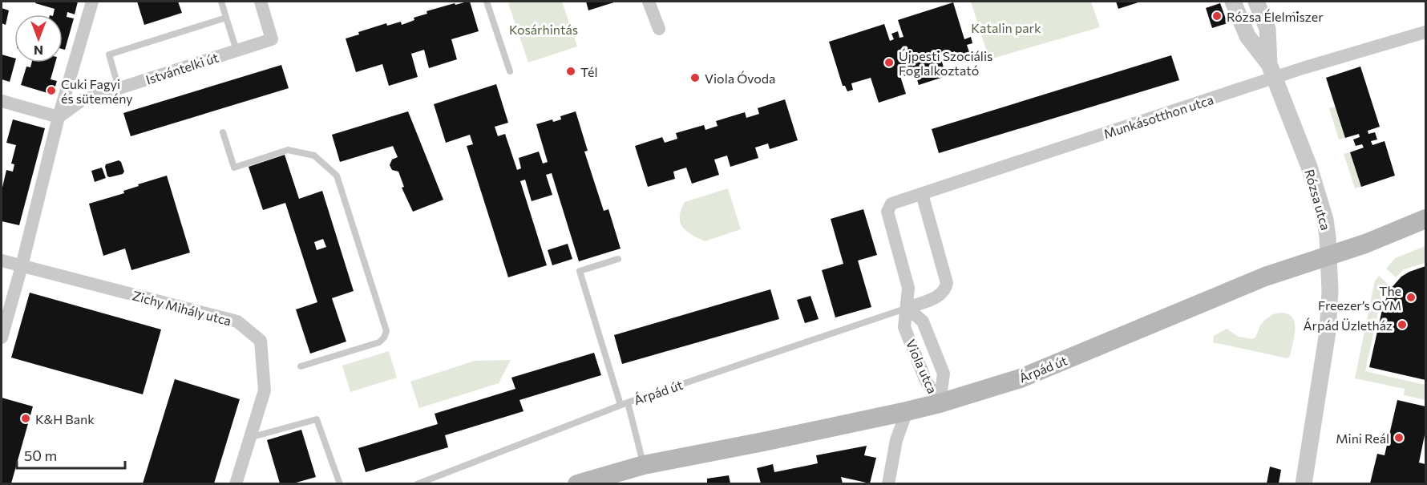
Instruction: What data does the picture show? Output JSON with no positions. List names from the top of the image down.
{
  "streets": {
    "main road": ["Árpád út"],
    "street": [
      "Istvántelki út",
      "Munkásotthon utca",
      "Rózsa utca",
      "Zichy Mihály utca",
      "Viola utca"
    ]
  },
  "crossings": [
    ["Munkásotthon utca", "Rózsa utca"],
    ["Munkásotthon utca", "Viola utca"],
    ["Rózsa utca", "Árpád út"],
    ["Viola utca", "Árpád út"]
  ],
  "parks": ["Katalin park", "Kosárhintás"],
  "places": [
    "Rózsa Élelmiszer",
    "Újpesti Szociális Foglalkoztató",
    "Tél",
    "Viola Óvoda",
    "Cuki Fagyi és sütemény",
    "The Freezer’s GYM",
    "Árpád Üzletház",
    "K&H Bank",
    "Mini Reál"
  ],
  "scale_bar": "50 m",
  "north": "bottom"
}
